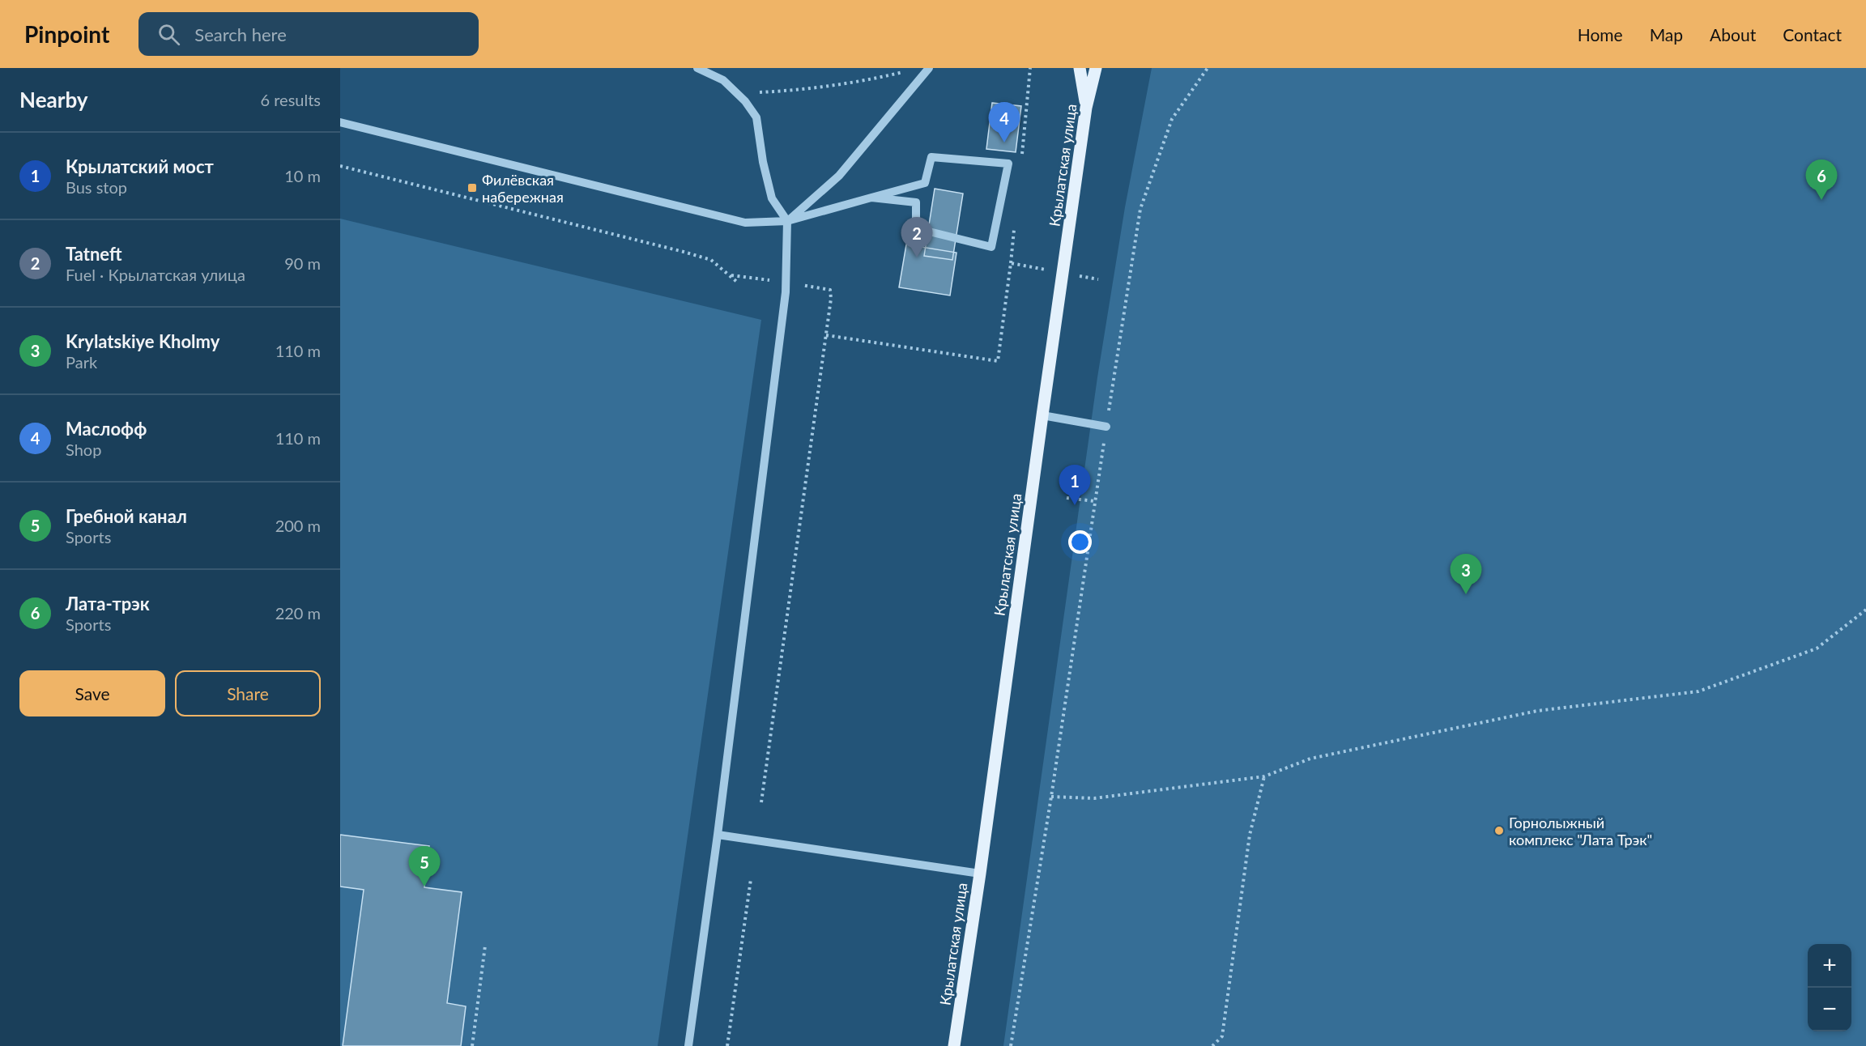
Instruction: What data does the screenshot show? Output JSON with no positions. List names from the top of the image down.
{
  "streets": {
    "main road": ["Крылатская улица"]
  },
  "places": {
    "transit": ["Филёвская набережная"],
    "other": ["Горнолыжный комплекс \"Лата Трэк\""]
  },
  "page": {
    "header": "Pinpoint",
    "search": "Search here",
    "nav": [
      "Home",
      "Map",
      "About",
      "Contact"
    ],
    "heading": ["Nearby", "6 results"],
    "pins": [
      "4",
      "6",
      "2",
      "1",
      "3",
      "5"
    ],
    "list": [
      {
        "mark": "1",
        "name": "Крылатский мост",
        "note": "Bus stop",
        "value": "10 m"
      },
      {
        "mark": "2",
        "name": "Tatneft",
        "note": "Fuel · Крылатская улица",
        "value": "90 m"
      },
      {
        "mark": "3",
        "name": "Krylatskiye Kholmy",
        "note": "Park",
        "value": "110 m"
      },
      {
        "mark": "4",
        "name": "Маслофф",
        "note": "Shop",
        "value": "110 m"
      },
      {
        "mark": "5",
        "name": "Гребной канал",
        "note": "Sports",
        "value": "200 m"
      },
      {
        "mark": "6",
        "name": "Лата-трэк",
        "note": "Sports",
        "value": "220 m"
      }
    ],
    "buttons": ["Save", "Share"],
    "map_buttons": ["+", "−"]
  }
}
